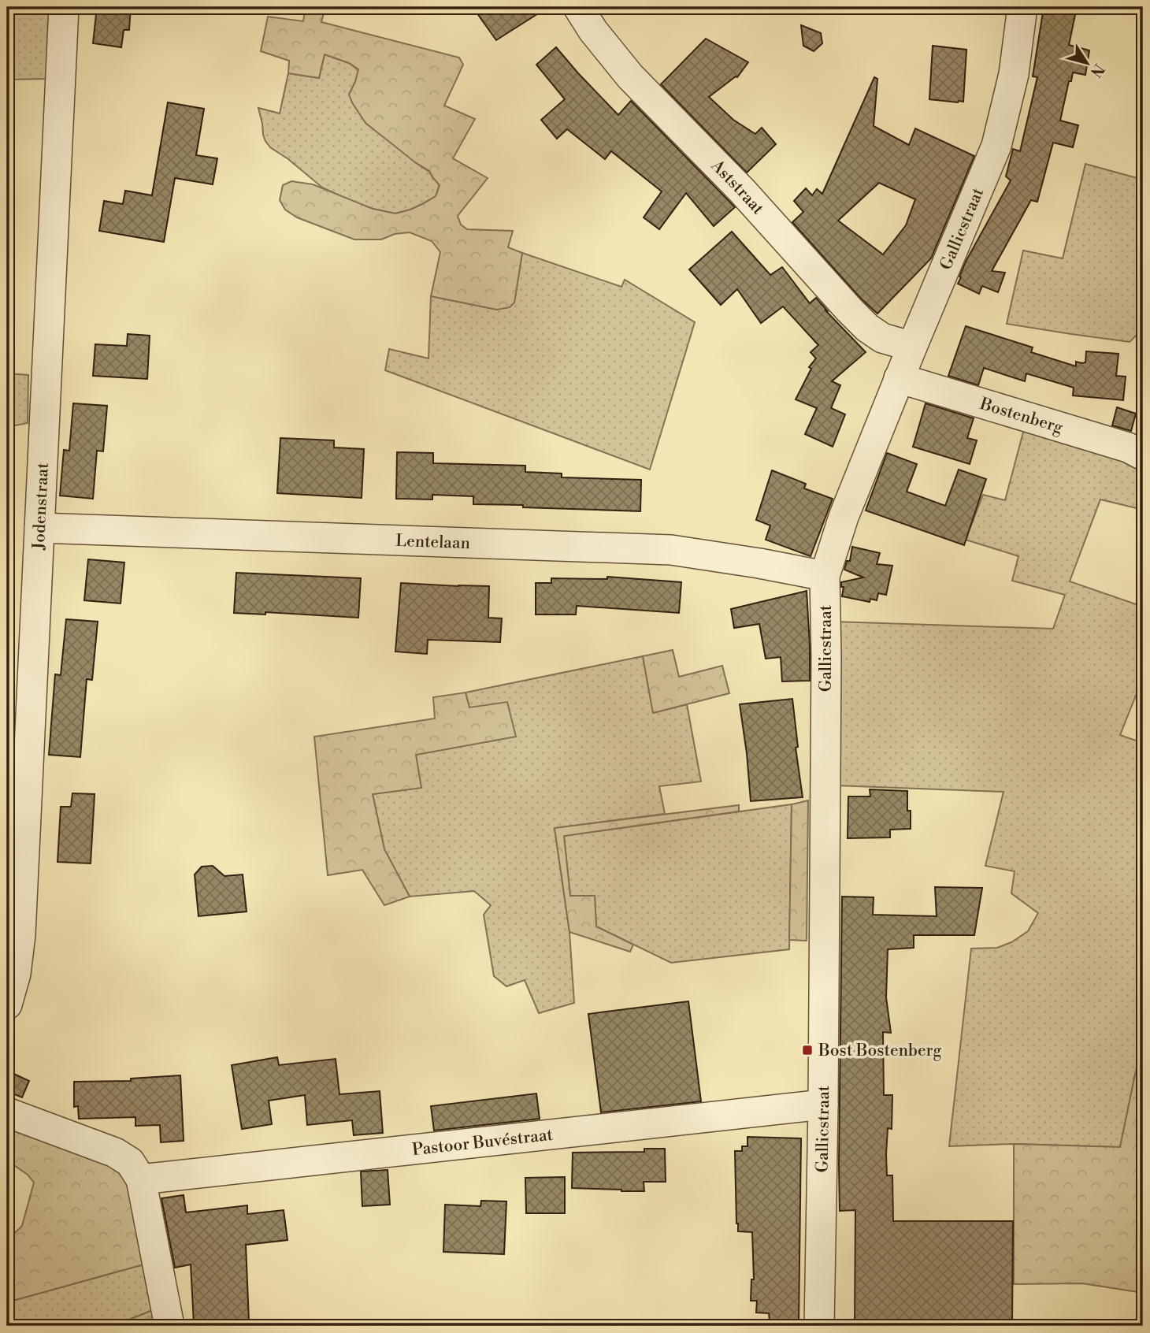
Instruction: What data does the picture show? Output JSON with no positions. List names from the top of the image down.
{
  "streets": {
    "street": [
      "Aststraat",
      "Gallicstraat",
      "Bostenberg",
      "Jodenstraat",
      "Lentelaan",
      "Pastoor Buvéstraat"
    ]
  },
  "crossings": [
    ["Aststraat", "Gallicstraat"],
    ["Gallicstraat", "Bostenberg"],
    ["Gallicstraat", "Lentelaan"],
    ["Gallicstraat", "Pastoor Buvéstraat"],
    ["Jodenstraat", "Lentelaan"]
  ],
  "places": {
    "transit": ["Bost Bostenberg"]
  },
  "north": "bottom right"
}
